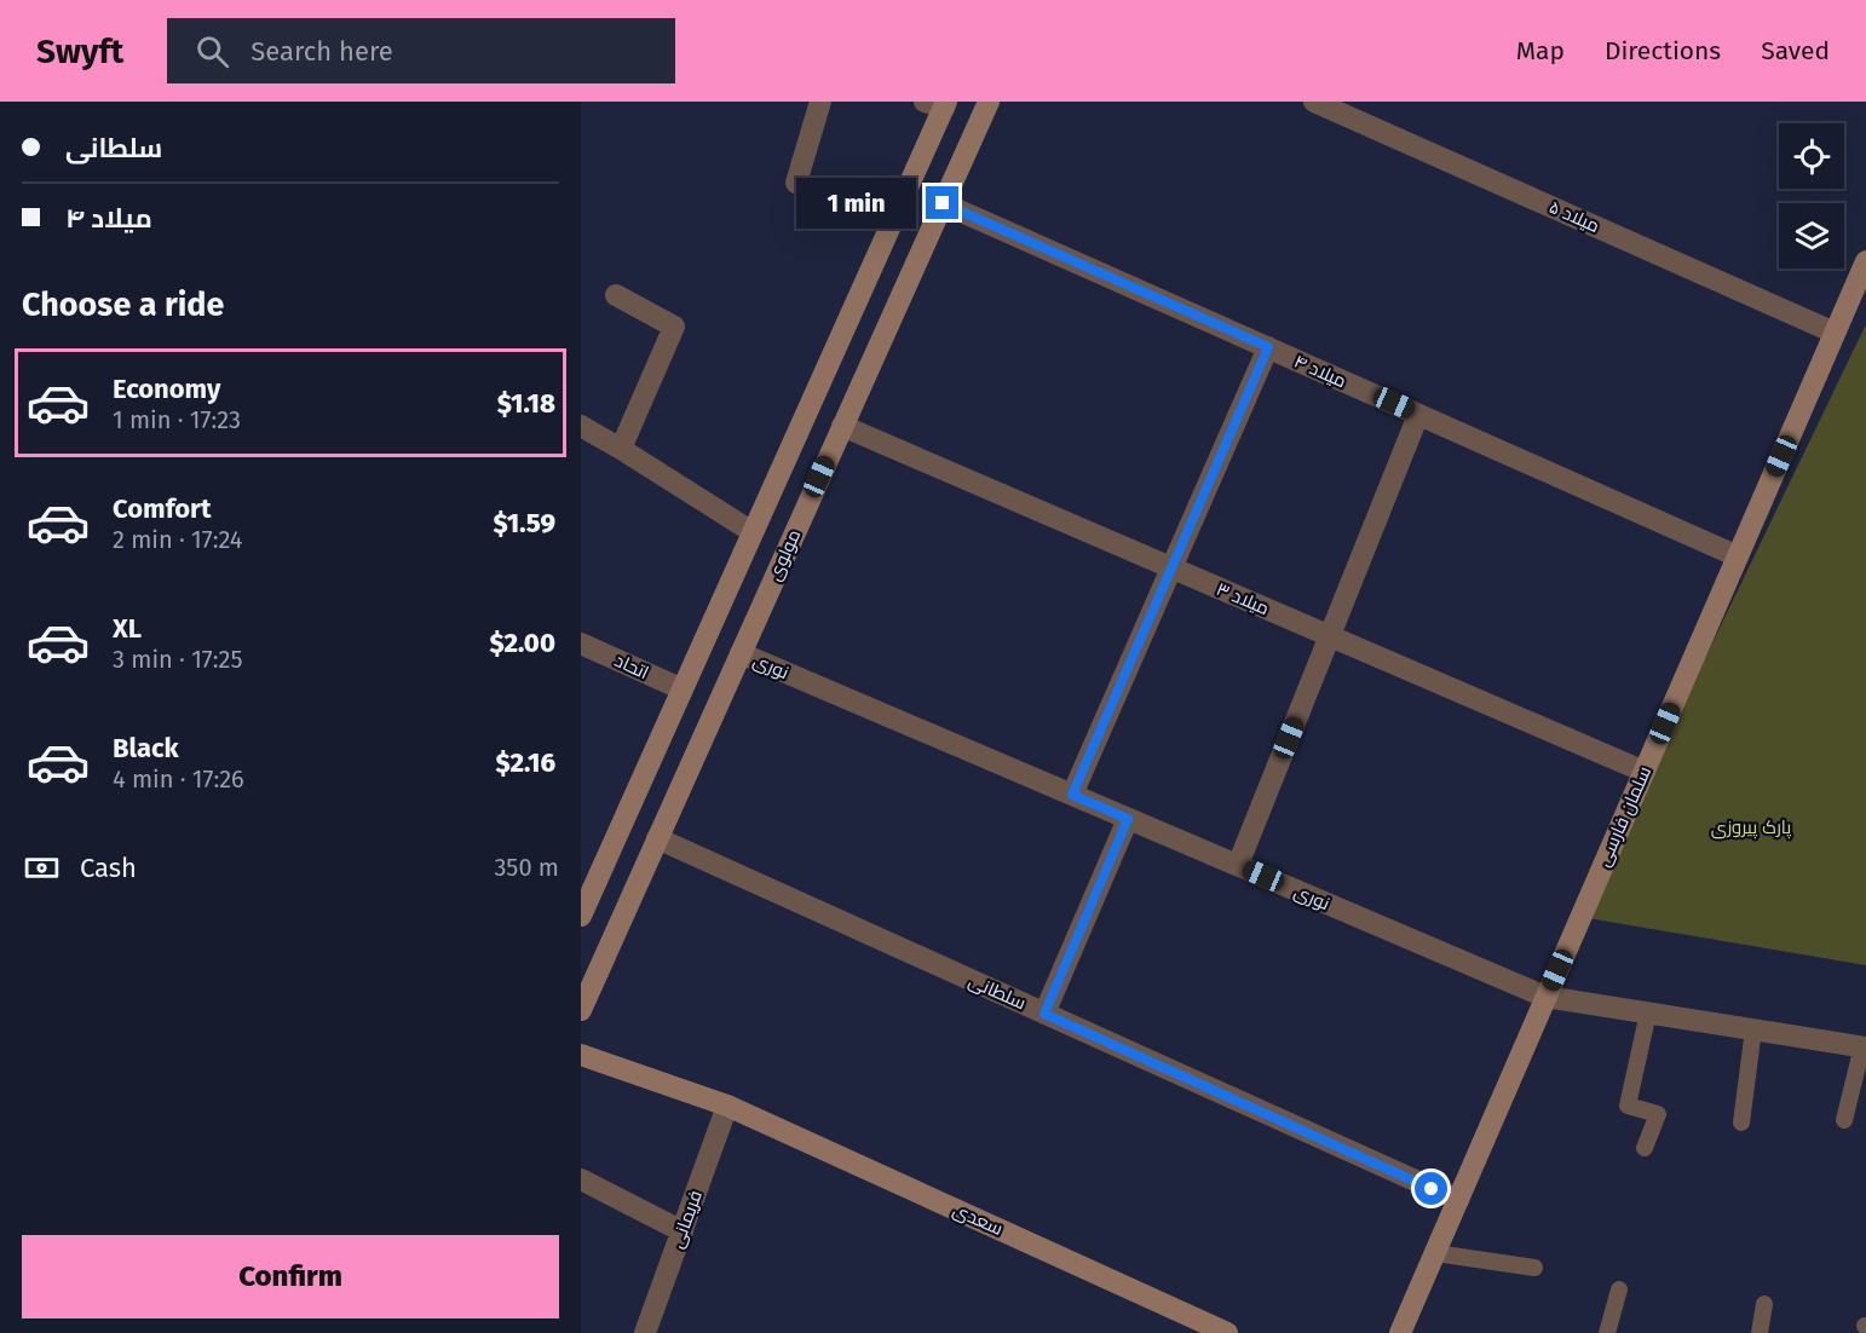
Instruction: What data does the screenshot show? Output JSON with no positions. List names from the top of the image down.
{
  "streets": {
    "street": [
      "میلاد ۵",
      "میلاد ۴",
      "مولوی",
      "میلاد ۳",
      "اتحاد",
      "نوری",
      "سلمان فارسی",
      "سلطانی",
      "فریمانی",
      "سعدی"
    ]
  },
  "crossings": [
    ["میلاد ۵", "سلمان فارسی"],
    ["میلاد ۴", "مولوی"],
    ["میلاد ۴", "سلمان فارسی"],
    ["مولوی", "میلاد ۳"],
    ["مولوی", "نوری"],
    ["مولوی", "سلطانی"],
    ["میلاد ۳", "سلمان فارسی"],
    ["نوری", "سلمان فارسی"],
    ["سلمان فارسی", "سلطانی"],
    ["فریمانی", "سعدی"]
  ],
  "parks": ["پارک پیروزی"],
  "page": {
    "header": "Swyft",
    "search": "Search here",
    "nav": ["Map", "Directions", "Saved"],
    "banner": ["سلطانی", "میلاد ۴"],
    "bubble": "1 min",
    "heading": "Choose a ride",
    "list": [
      {
        "name": "Economy",
        "note": "1 min · 17:23",
        "value": "$1.18"
      },
      {
        "name": "Comfort",
        "note": "2 min · 17:24",
        "value": "$1.59"
      },
      {
        "name": "XL",
        "note": "3 min · 17:25",
        "value": "$2.00"
      },
      {
        "name": "Black",
        "note": "4 min · 17:26",
        "value": "$2.16"
      }
    ],
    "pay": ["Cash", "350 m"],
    "buttons": "Confirm"
  }
}
